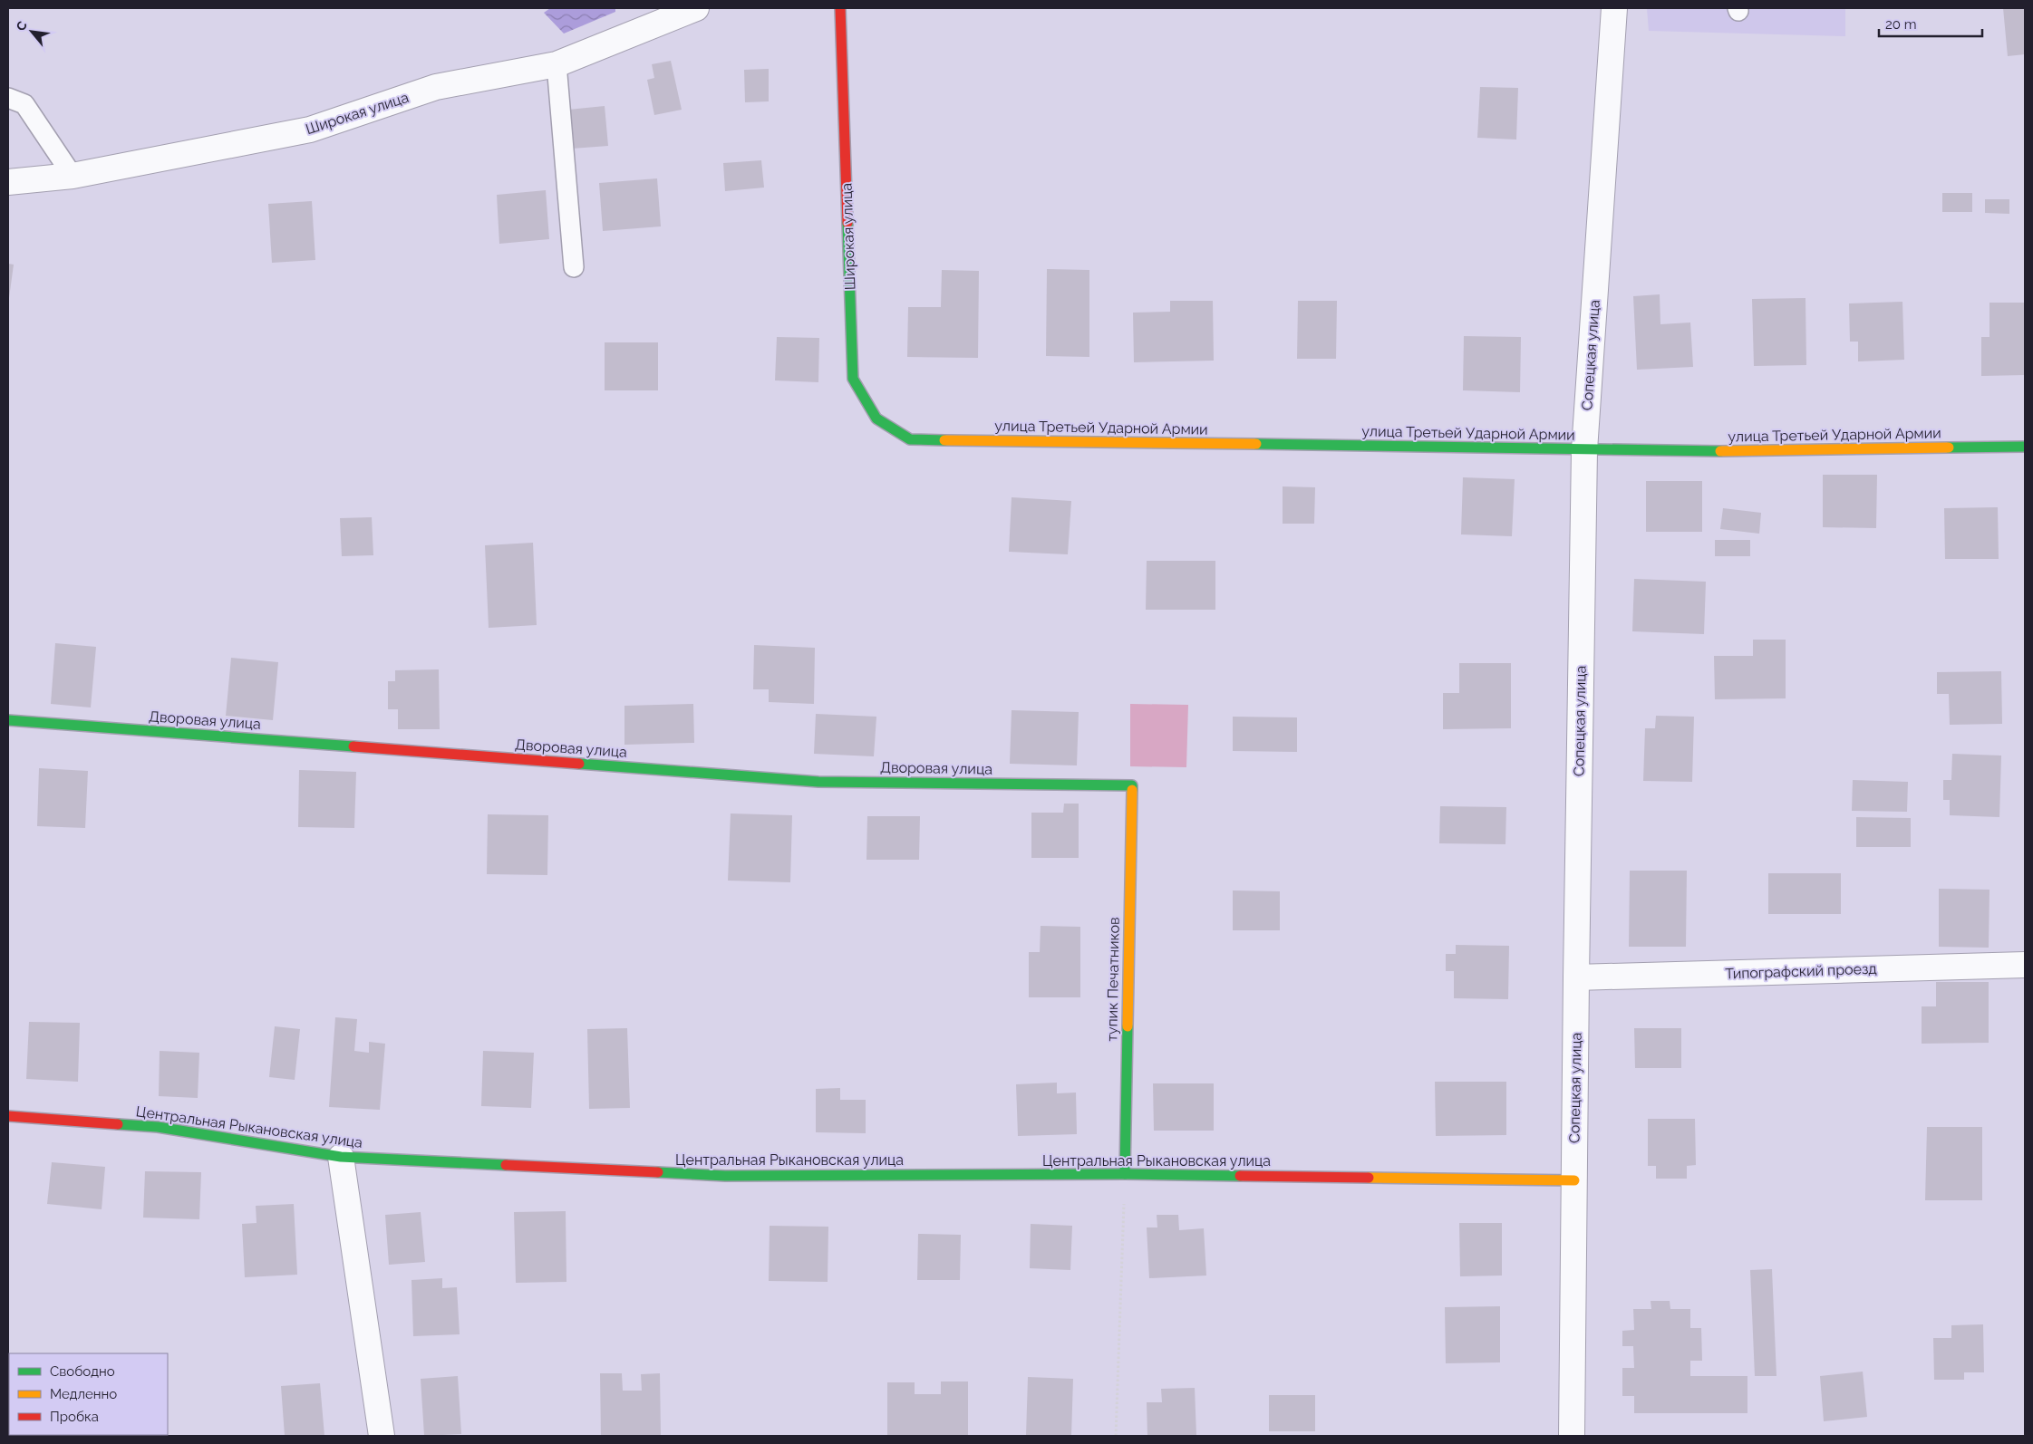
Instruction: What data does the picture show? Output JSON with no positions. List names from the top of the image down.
{
  "streets": {
    "street": [
      "Широкая улица",
      "Сопецкая улица",
      "улица Третьей Ударной Армии",
      "Дворовая улица",
      "Типографский проезд",
      "тупик Печатников",
      "Центральная Рыкановская улица"
    ]
  },
  "crossings": [
    ["Широкая улица", "улица Третьей Ударной Армии"],
    ["Сопецкая улица", "улица Третьей Ударной Армии"],
    ["Сопецкая улица", "Типографский проезд"],
    ["Сопецкая улица", "Центральная Рыкановская улица"],
    ["Дворовая улица", "тупик Печатников"],
    ["тупик Печатников", "Центральная Рыкановская улица"]
  ],
  "legend": ["Свободно", "Медленно", "Пробка"],
  "scale_bar": "20 m",
  "north": "top left"
}
